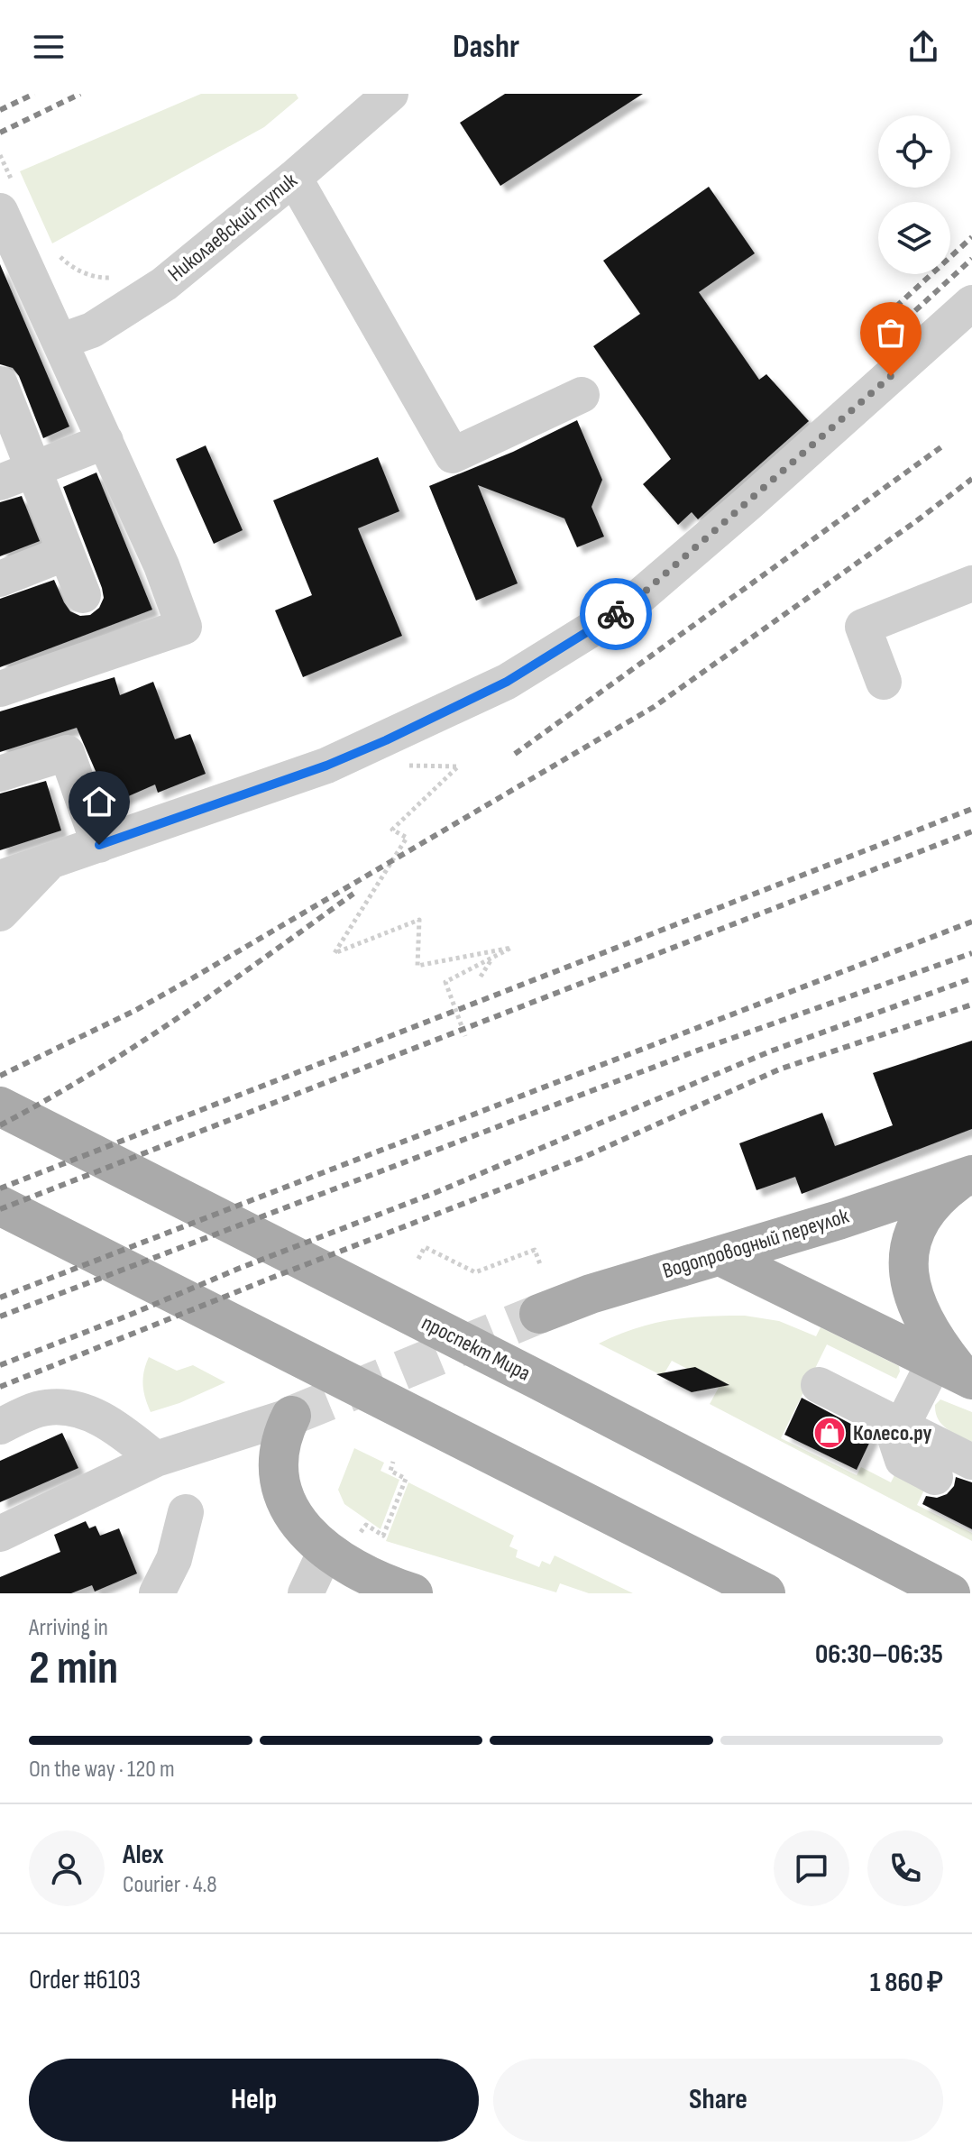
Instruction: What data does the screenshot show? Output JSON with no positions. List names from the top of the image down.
{
  "streets": {
    "main road": ["Водопроводный переулок", "проспект Мира"],
    "street": ["Николаевский тупик"]
  },
  "places": {
    "shop": ["Колесо.ру"]
  },
  "page": {
    "header": "Dashr",
    "heading": ["2 min", "Arriving in", "06:30–06:35"],
    "panel": [
      "Alex",
      "Courier · 4.8",
      "Order #6103",
      "1 860 ₽"
    ],
    "bar": "On the way · 120 m",
    "buttons": ["Help", "Share"]
  }
}
